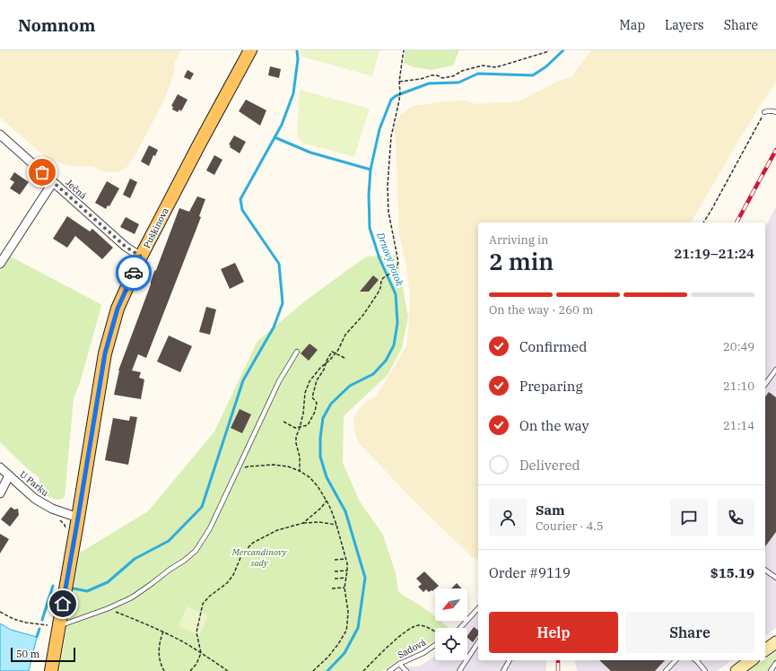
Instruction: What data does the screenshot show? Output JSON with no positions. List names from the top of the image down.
{
  "streets": {
    "main road": ["Puškinova"],
    "street": ["Ječná", "U Parku"],
    "lane": ["Sadová"]
  },
  "crossings": [
    ["Ječná", "Puškinova"],
    ["Puškinova", "U Parku"]
  ],
  "water": ["Drnový potok"],
  "parks": ["Mercandinovy sady"],
  "scale_bar": "50 m",
  "north": "bottom left",
  "page": {
    "header": "Nomnom",
    "nav": ["Map", "Layers", "Share"],
    "heading": ["2 min", "Arriving in", "21:19–21:24"],
    "panel": [
      "Sam",
      "Courier · 4.5",
      "Order #9119",
      "$15.19"
    ],
    "bar": "On the way · 260 m",
    "list": [
      ["Confirmed", "20:49"],
      ["Preparing", "21:10"],
      ["On the way", "21:14"],
      "Delivered"
    ],
    "buttons": ["Help", "Share"],
    "scale": "50 m"
  }
}
